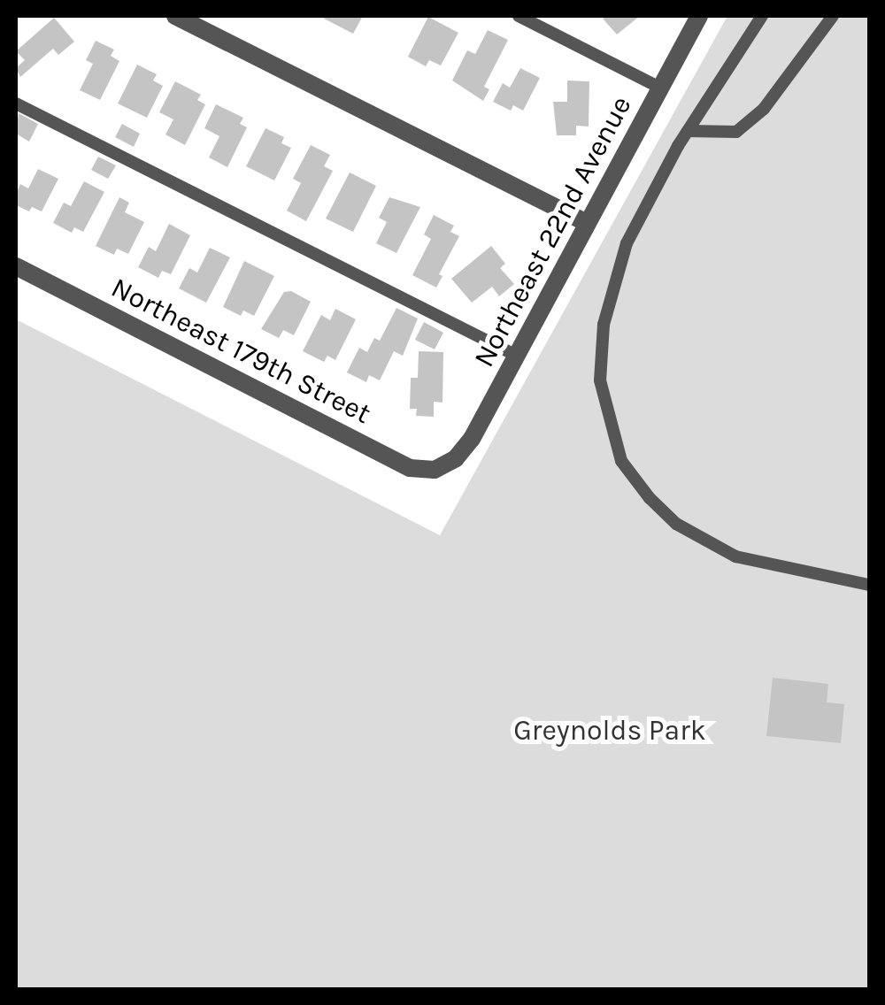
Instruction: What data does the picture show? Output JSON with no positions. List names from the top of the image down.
{
  "streets": {
    "street": ["Northeast 22nd Avenue", "Northeast 179th Street"]
  },
  "crossings": [
    ["Northeast 22nd Avenue", "Northeast 179th Street"]
  ],
  "parks": ["Greynolds Park"]
}
